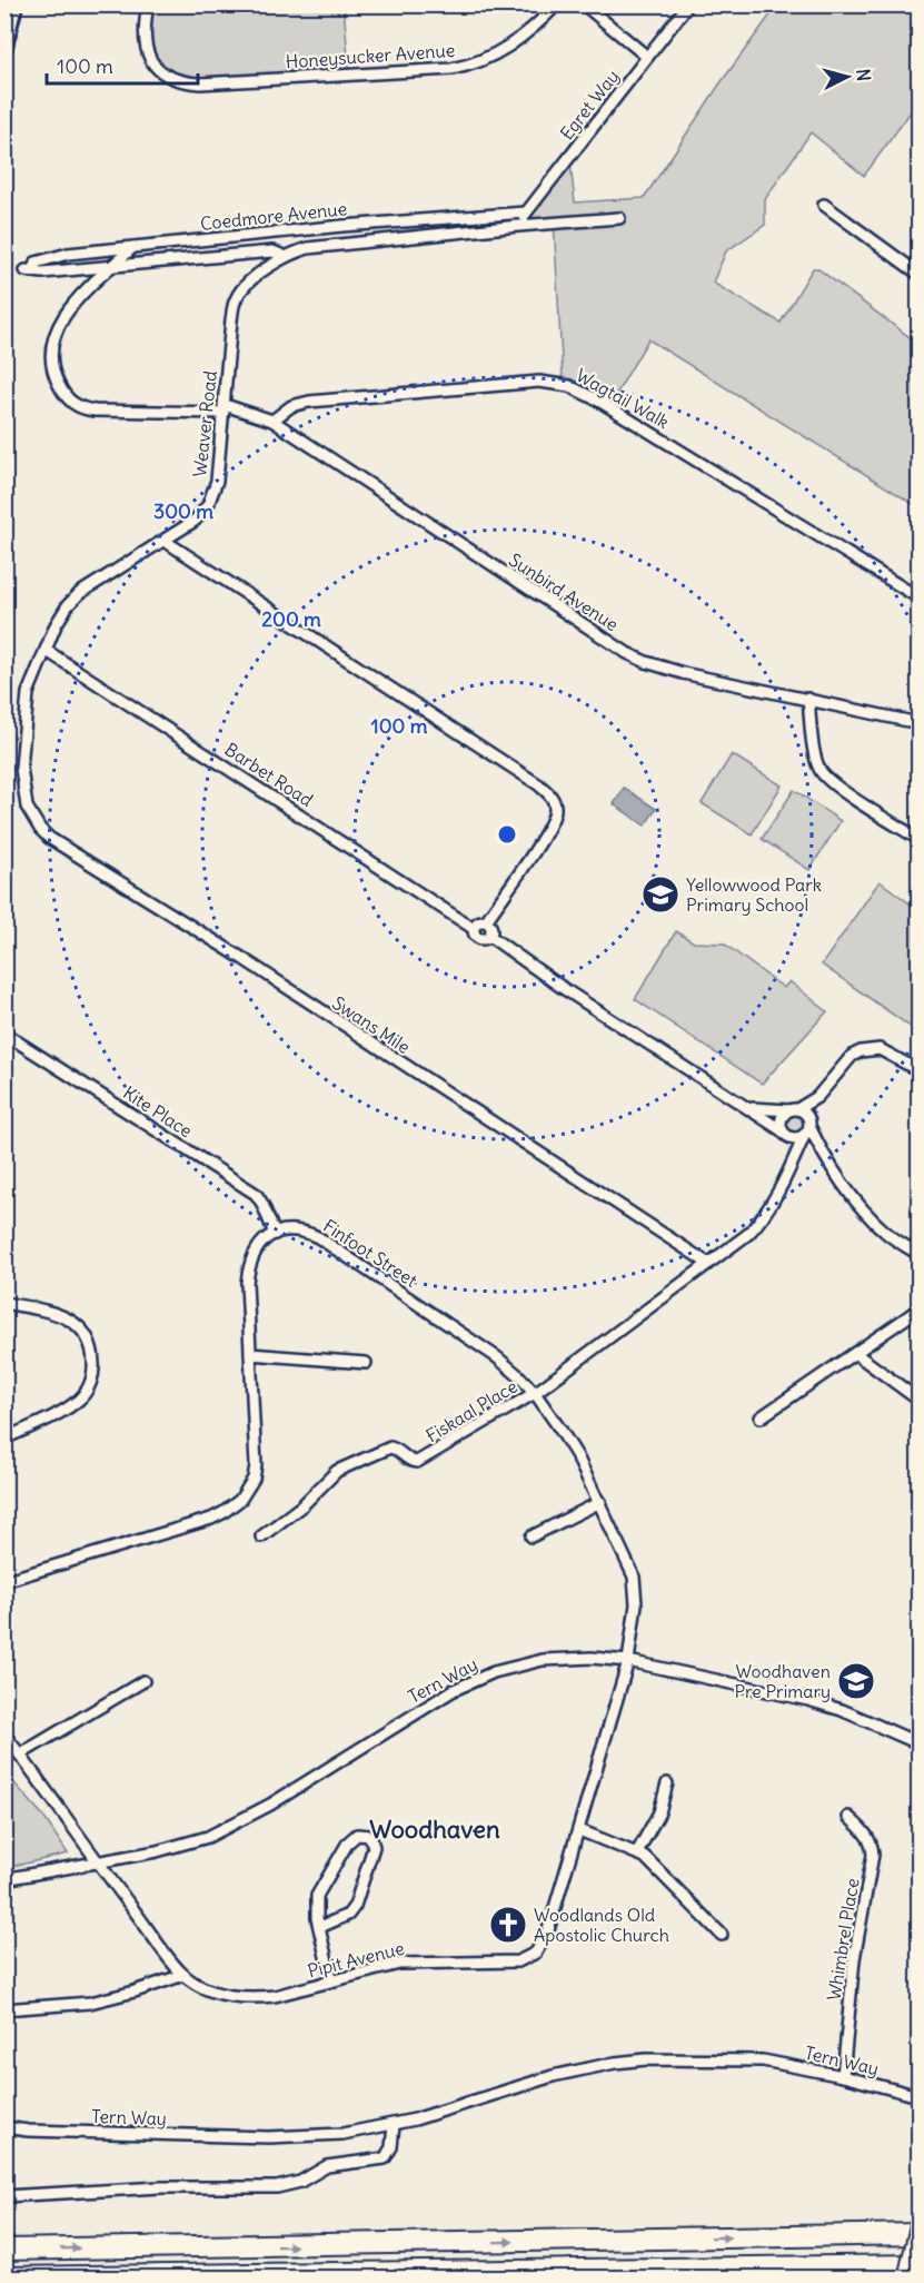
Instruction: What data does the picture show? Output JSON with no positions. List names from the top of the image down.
{
  "streets": {
    "street": [
      "Honeysucker Avenue",
      "Egret Way",
      "Coedmore Avenue",
      "Wagtail Walk",
      "Weaver Road",
      "Sunbird Avenue",
      "Barbet Road",
      "Swans Mile",
      "Kite Place",
      "Finfoot Street",
      "Fiskaal Place",
      "Tern Way",
      "Whimbrel Place",
      "Pipit Avenue"
    ]
  },
  "crossings": [
    ["Egret Way", "Coedmore Avenue"],
    ["Coedmore Avenue", "Weaver Road"],
    ["Coedmore Avenue", "Sunbird Avenue"],
    ["Wagtail Walk", "Sunbird Avenue"],
    ["Weaver Road", "Sunbird Avenue"],
    ["Weaver Road", "Barbet Road"],
    ["Weaver Road", "Swans Mile"],
    ["Kite Place", "Finfoot Street"],
    ["Finfoot Street", "Fiskaal Place"],
    ["Finfoot Street", "Tern Way"],
    ["Finfoot Street", "Pipit Avenue"],
    ["Tern Way", "Whimbrel Place"],
    ["Tern Way", "Pipit Avenue"]
  ],
  "districts": ["Woodhaven"],
  "places": {
    "school or university": ["Yellowwood Park Primary School", "Woodhaven Pre Primary"],
    "church": ["Woodlands Old Apostolic Church"]
  },
  "scale_bar": "100 m",
  "north": "right",
  "rings": ["300 m", "200 m", "100 m"]
}
